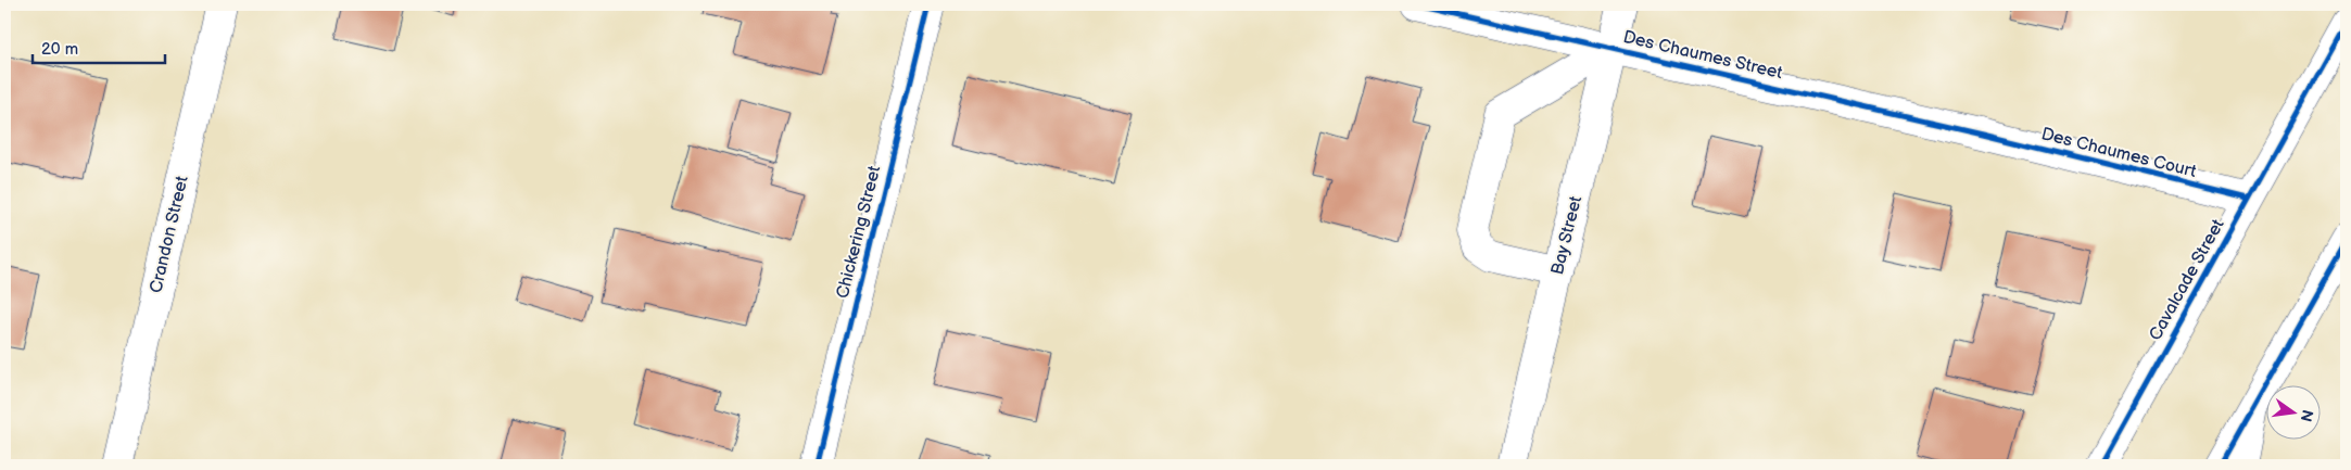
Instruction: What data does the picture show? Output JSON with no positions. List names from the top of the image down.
{
  "streets": {
    "street": [
      "Des Chaumes Street",
      "Des Chaumes Court",
      "Chickering Street",
      "Crandon Street",
      "Bay Street",
      "Cavalcade Street"
    ]
  },
  "crossings": [
    ["Des Chaumes Street", "Des Chaumes Court"],
    ["Des Chaumes Street", "Bay Street"],
    ["Des Chaumes Court", "Cavalcade Street"]
  ],
  "scale_bar": "20 m",
  "north": "right"
}
